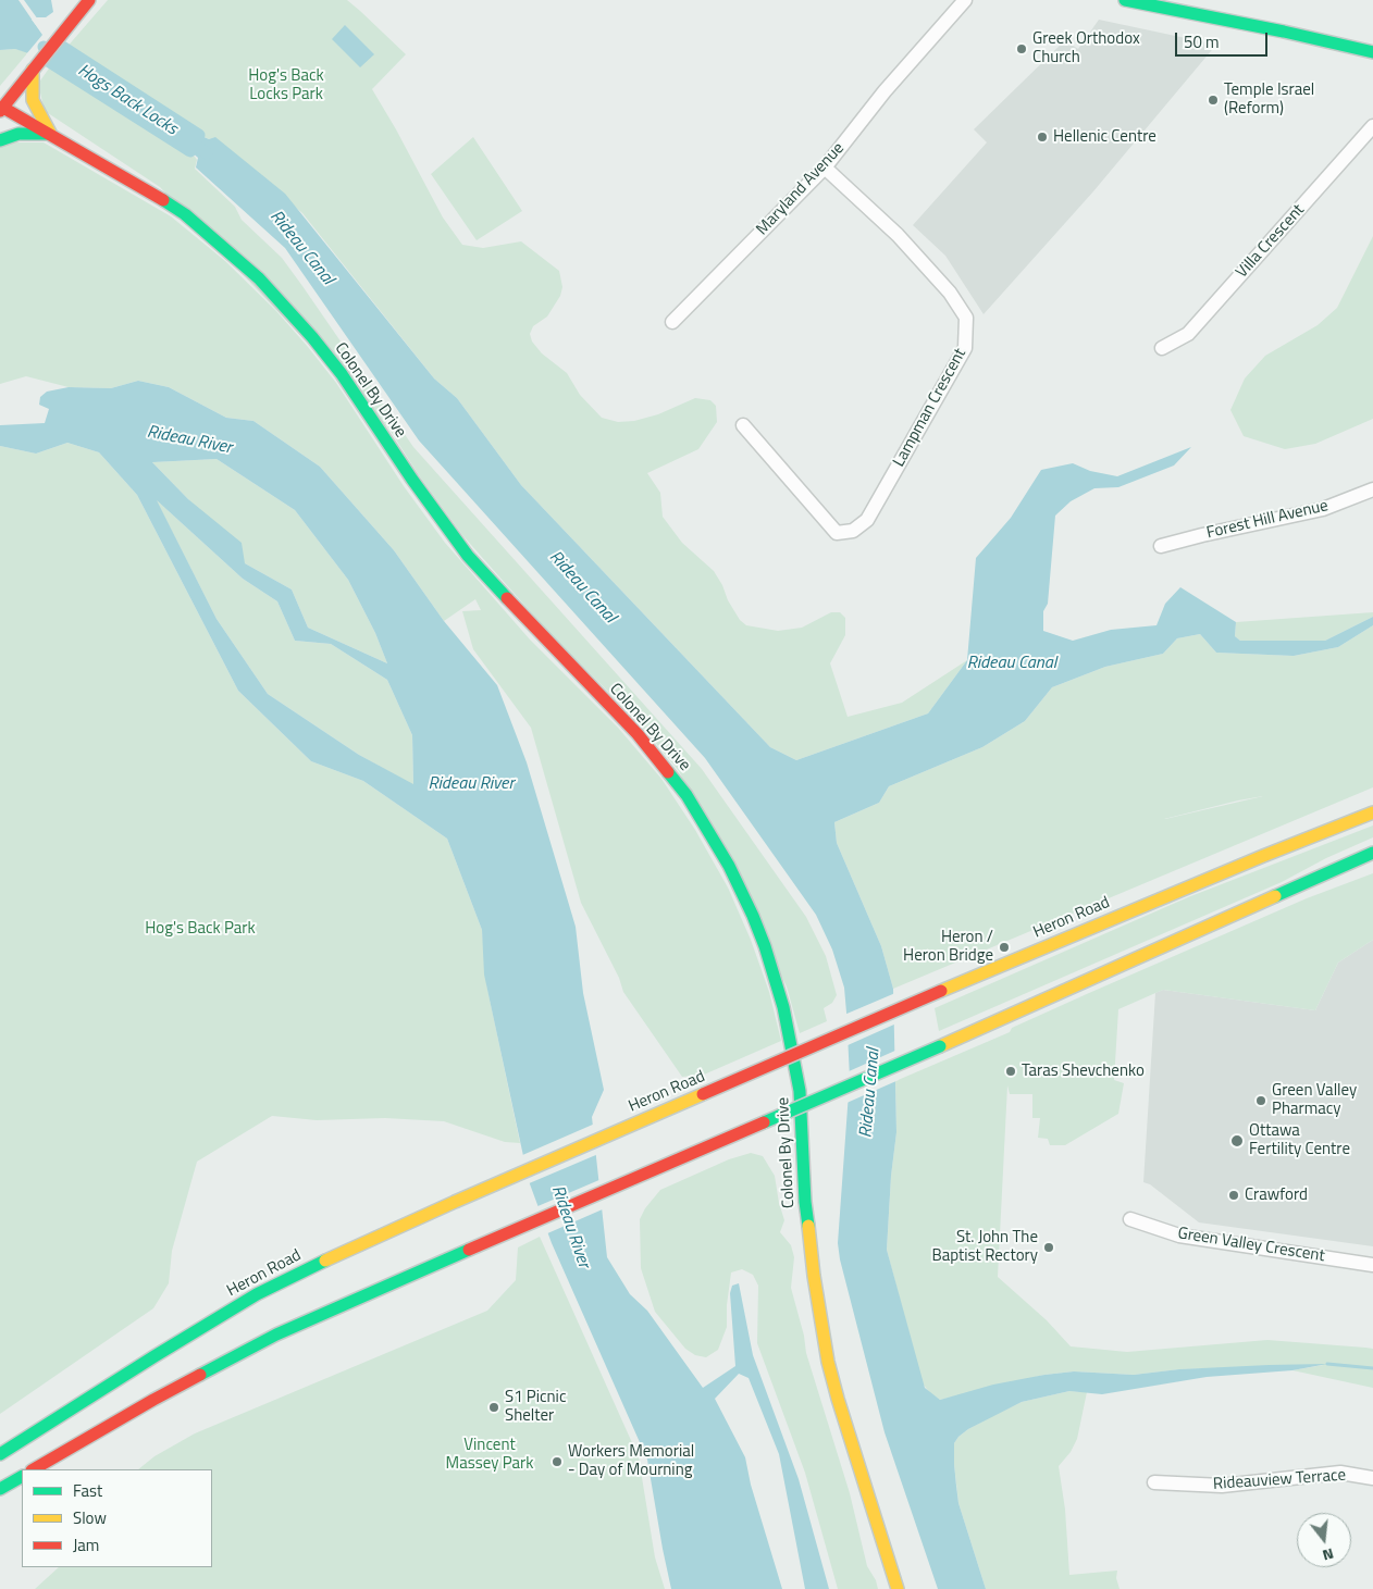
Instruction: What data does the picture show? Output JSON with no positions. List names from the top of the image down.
{
  "streets": {
    "main road": ["Colonel By Drive", "Heron Road"],
    "street": [
      "Maryland Avenue",
      "Villa Crescent",
      "Lampman Crescent",
      "Forest Hill Avenue",
      "Green Valley Crescent",
      "Rideauview Terrace"
    ]
  },
  "crossings": [
    ["Maryland Avenue", "Lampman Crescent"]
  ],
  "water": ["Hogs Back Locks", "Rideau Canal", "Rideau River"],
  "parks": ["Hog's Back Locks Park", "Hog's Back Park", "Vincent Massey Park"],
  "places": [
    "Greek Orthodox Church",
    "Temple Israel (Reform)",
    "Hellenic Centre",
    "Heron / Heron Bridge",
    "Taras Shevchenko",
    "Green Valley Pharmacy",
    "Ottawa Fertility Centre",
    "Crawford",
    "St. John The Baptist Rectory",
    "S1 Picnic Shelter",
    "Workers Memorial - Day of Mourning"
  ],
  "legend": ["Fast", "Slow", "Jam"],
  "scale_bar": "50 m",
  "north": "bottom"
}
